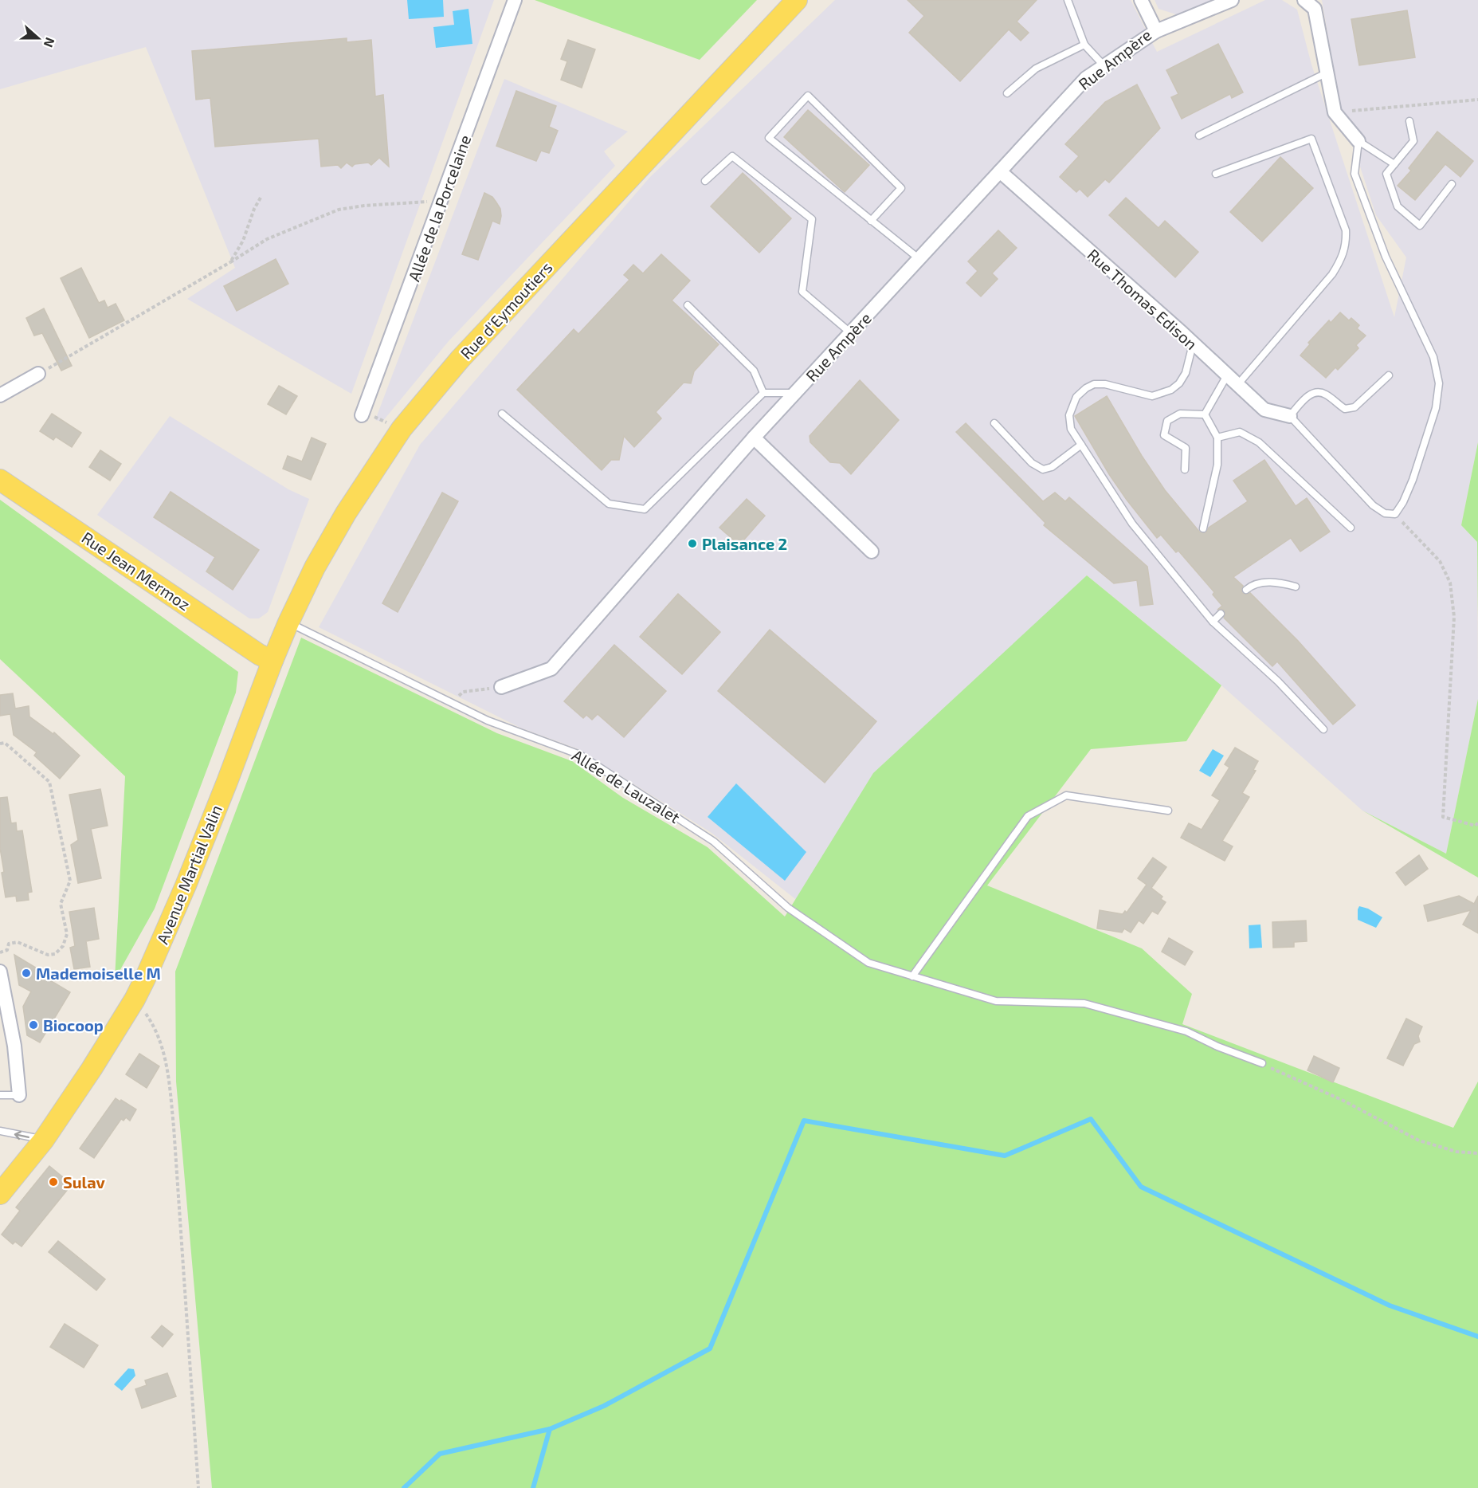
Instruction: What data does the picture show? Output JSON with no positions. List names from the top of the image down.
{
  "streets": {
    "main road": ["Rue d'Eymoutiers", "Rue Jean Mermoz", "Avenue Martial Valin"],
    "street": ["Rue Ampère", "Allée de la Porcelaine", "Rue Thomas Edison"],
    "lane": ["Allée de Lauzalet"]
  },
  "crossings": [
    ["Rue Ampère", "Rue Thomas Edison"],
    ["Rue d'Eymoutiers", "Rue Jean Mermoz"],
    ["Rue d'Eymoutiers", "Allée de Lauzalet"],
    ["Rue d'Eymoutiers", "Avenue Martial Valin"],
    ["Rue Jean Mermoz", "Avenue Martial Valin"]
  ],
  "places": [
    "Plaisance 2",
    "Mademoiselle M",
    "Biocoop",
    "Sulav"
  ],
  "north": "right"
}
